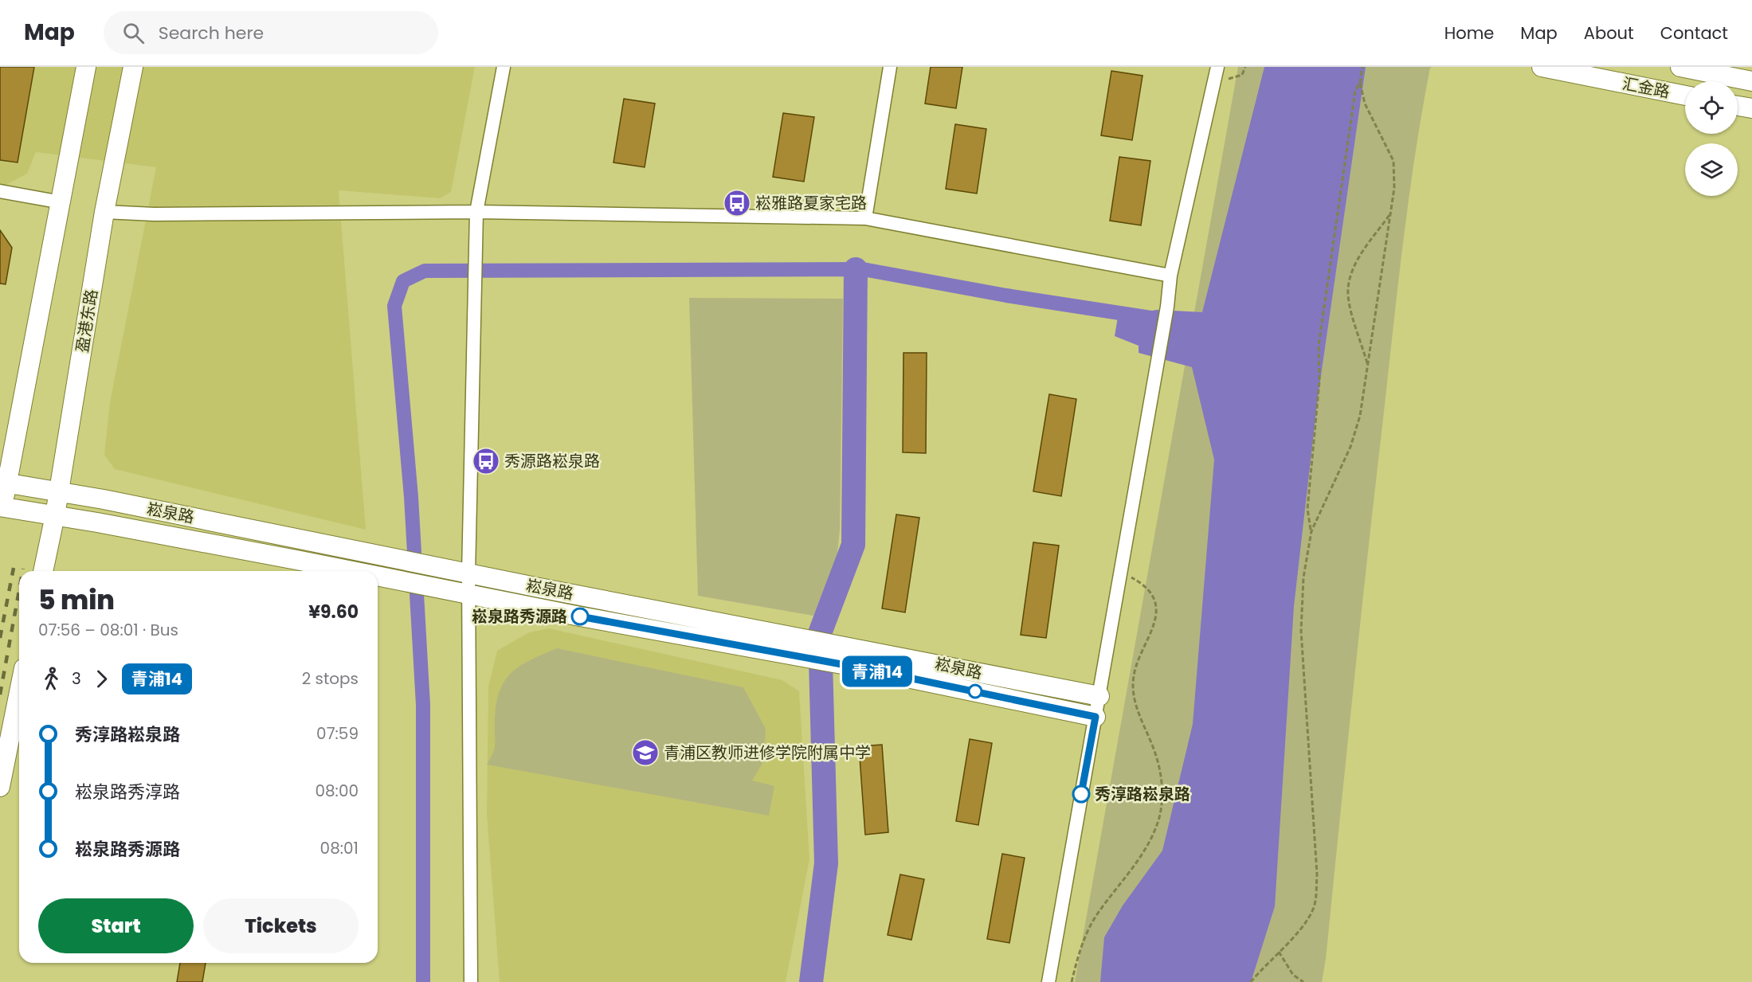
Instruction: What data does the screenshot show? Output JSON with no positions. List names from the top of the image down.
{
  "streets": {
    "street": ["汇金路", "盈港东路", "崧泉路"]
  },
  "crossings": [
    ["盈港东路", "崧泉路"]
  ],
  "places": {
    "bus stop": ["崧雅路夏家宅路", "秀源路崧泉路"],
    "other": ["崧泉路秀源路", "秀淳路崧泉路"],
    "school or university": ["青浦区教师进修学院附属中学"]
  },
  "lines": ["bus line 青浦14"],
  "page": {
    "header": "Map",
    "search": "Search here",
    "nav": [
      "Home",
      "Map",
      "About",
      "Contact"
    ],
    "on_map": "青浦14",
    "heading": ["5 min", "07:56 – 08:01 · Bus", "¥9.60"],
    "legs": ["3", "青浦14", "2 stops"],
    "list": [
      {
        "name": "秀淳路崧泉路",
        "value": "07:59"
      },
      {
        "name": "崧泉路秀淳路",
        "value": "08:00"
      },
      {
        "name": "崧泉路秀源路",
        "value": "08:01"
      }
    ],
    "buttons": ["Start", "Tickets"]
  }
}
